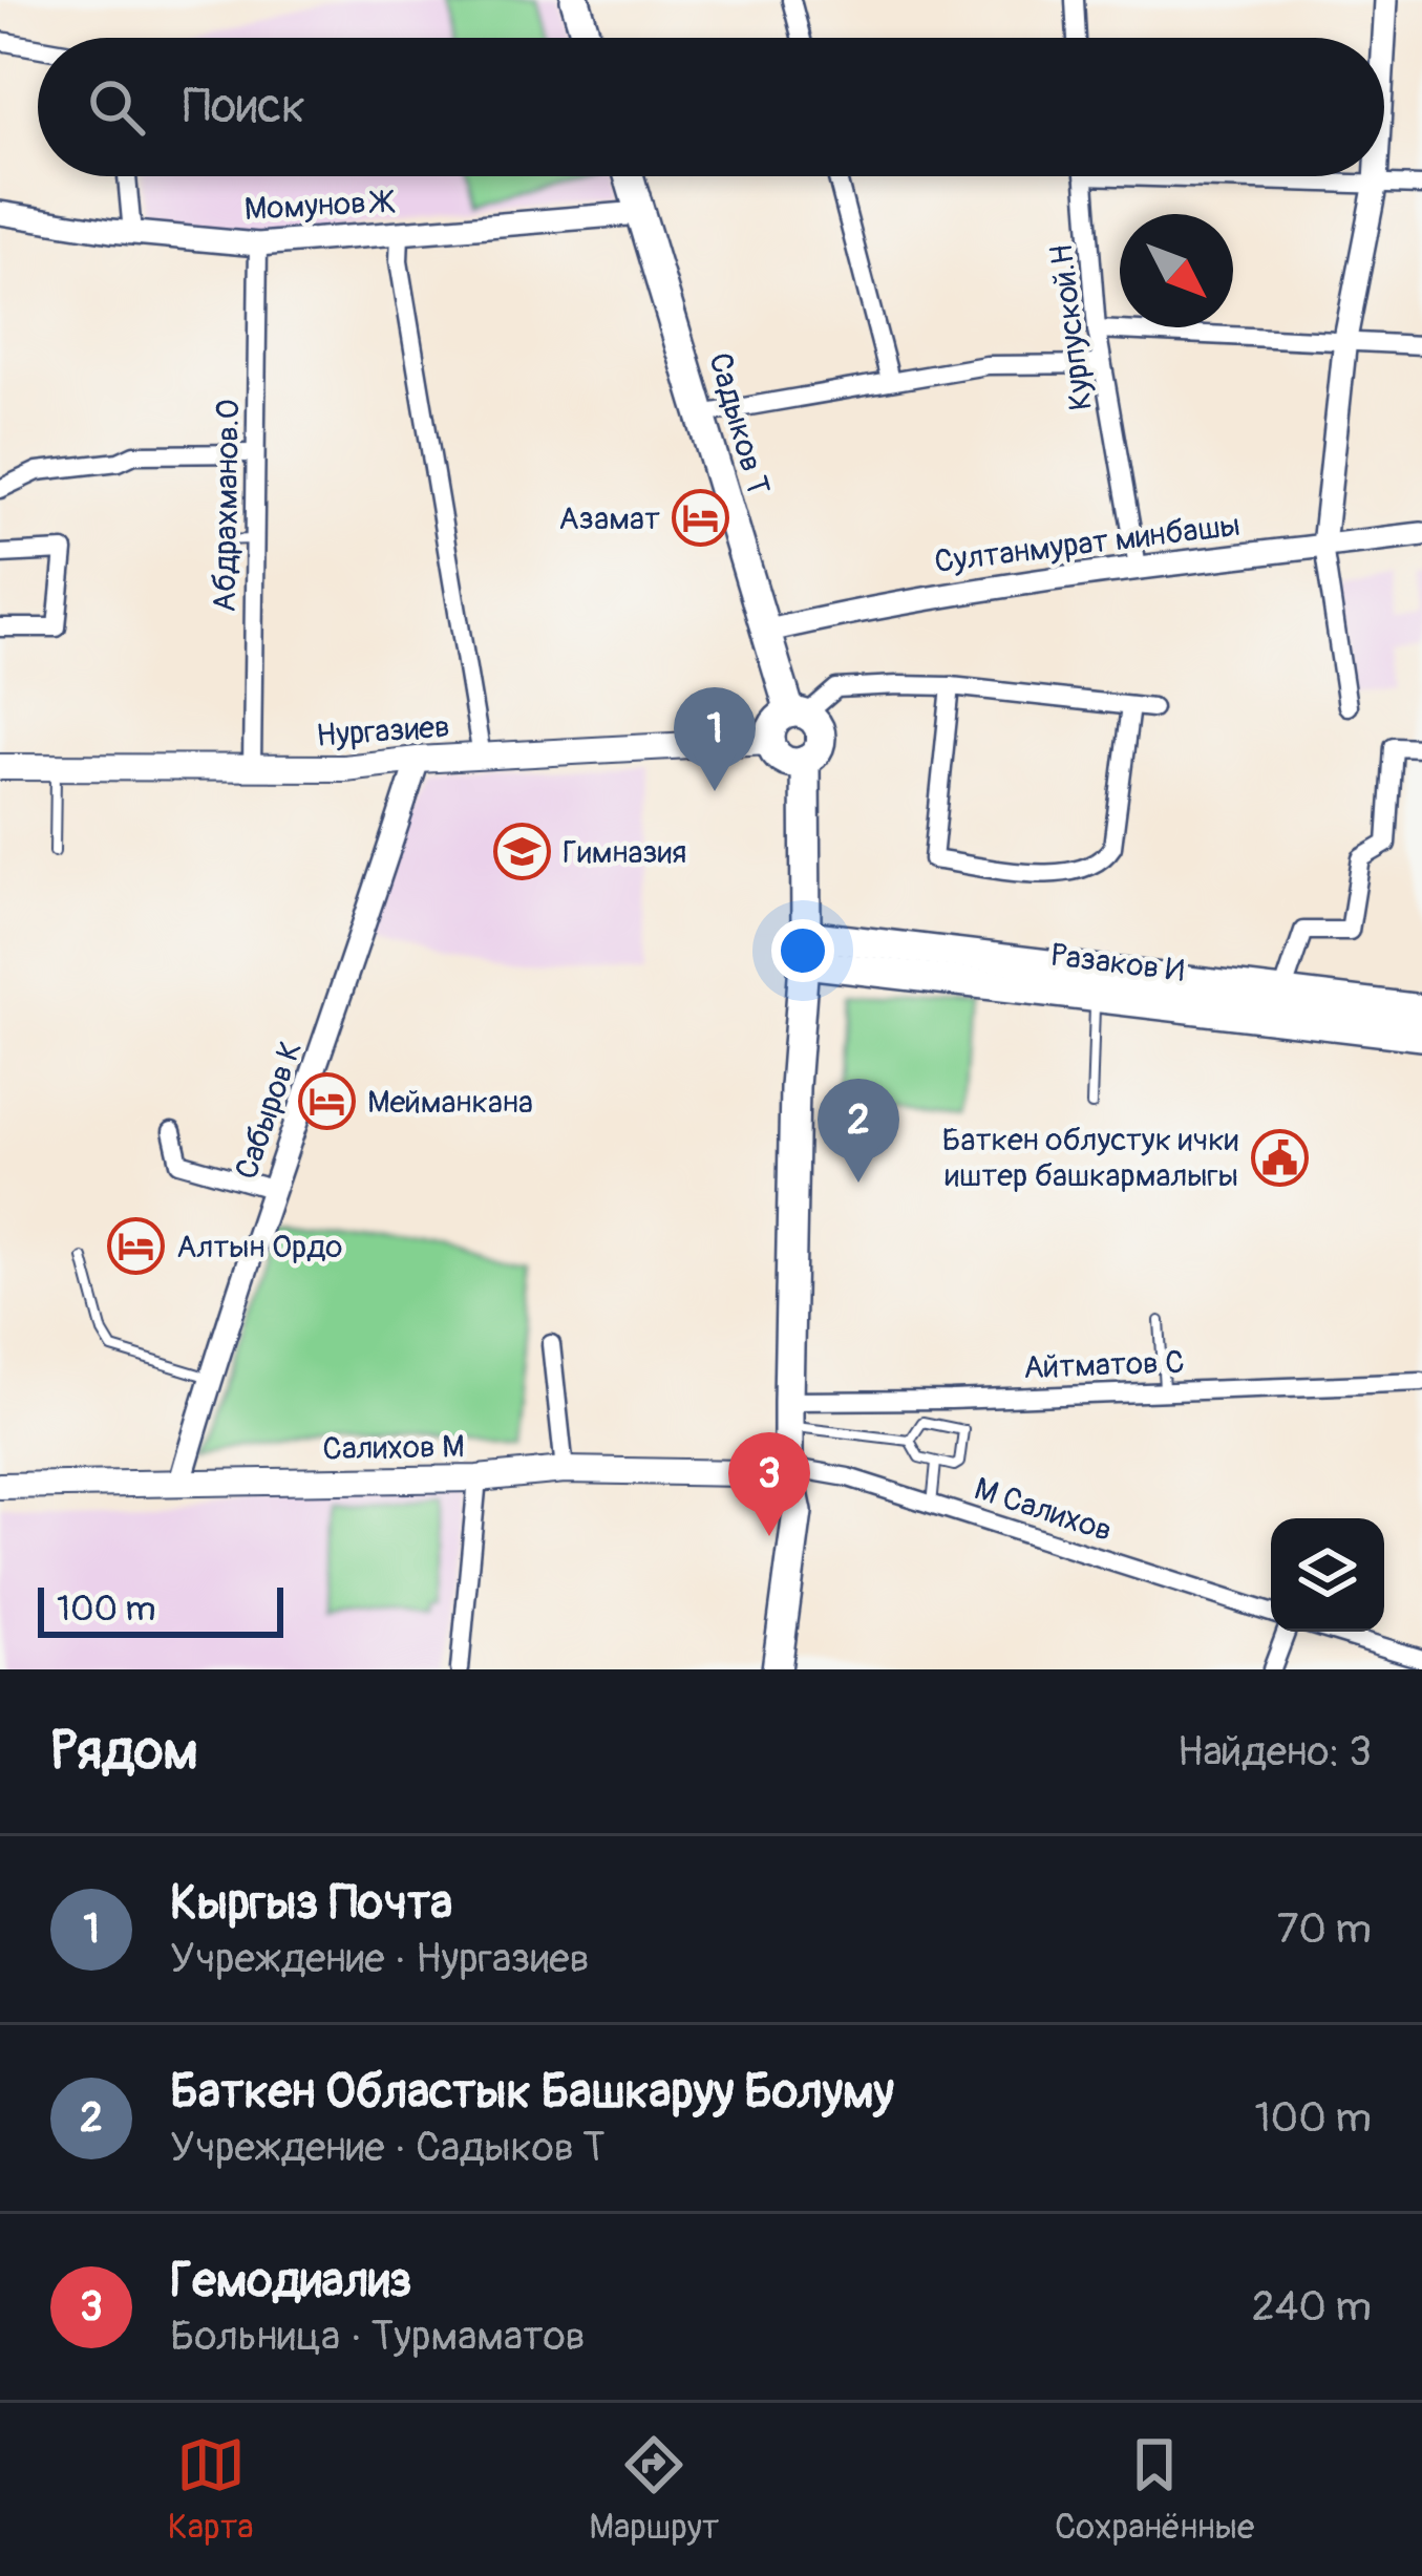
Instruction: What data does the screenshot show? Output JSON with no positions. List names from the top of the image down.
{
  "streets": {
    "main road": [
      "Садыков Т",
      "Нургазиев",
      "Разаков И",
      "Салихов М"
    ],
    "street": [
      "Момунов Ж",
      "Курпуской.Н",
      "Абдрахманов.О",
      "Султанмурат минбашы",
      "Сабыров К",
      "Айтматов С",
      "М Салихов"
    ]
  },
  "crossings": [
    ["Момунов Ж", "Садыков Т"],
    ["Момунов Ж", "Абдрахманов.О"],
    ["Курпуской.Н", "Султанмурат минбашы"],
    ["Садыков Т", "Султанмурат минбашы"],
    ["Садыков Т", "Нургазиев"],
    ["Абдрахманов.О", "Нургазиев"],
    ["Нургазиев", "Сабыров К"],
    ["Сабыров К", "Салихов М"],
    ["Салихов М", "М Салихов"]
  ],
  "places": {
    "hotel": ["Азамат", "Мейманкана", "Алтын Ордо"],
    "school or university": ["Гимназия"],
    "public building": ["Баткен облустук ички иштер башкармалыгы"]
  },
  "scale_bar": "100 m",
  "north": "bottom right",
  "page": {
    "search": "Поиск",
    "pins": ["1", "2", "3"],
    "scale": "100 m",
    "heading": ["Рядом", "Найдено: 3"],
    "list": [
      {
        "mark": "1",
        "name": "Кыргыз Почта",
        "note": "Учреждение · Нургазиев",
        "value": "70 m"
      },
      {
        "mark": "2",
        "name": "Баткен Областык Башкаруу Болуму",
        "note": "Учреждение · Садыков Т",
        "value": "100 m"
      },
      {
        "mark": "3",
        "name": "Гемодиализ",
        "note": "Больница · Турмаматов",
        "value": "240 m"
      }
    ],
    "nav": ["Карта", "Маршрут", "Сохранённые"]
  }
}
